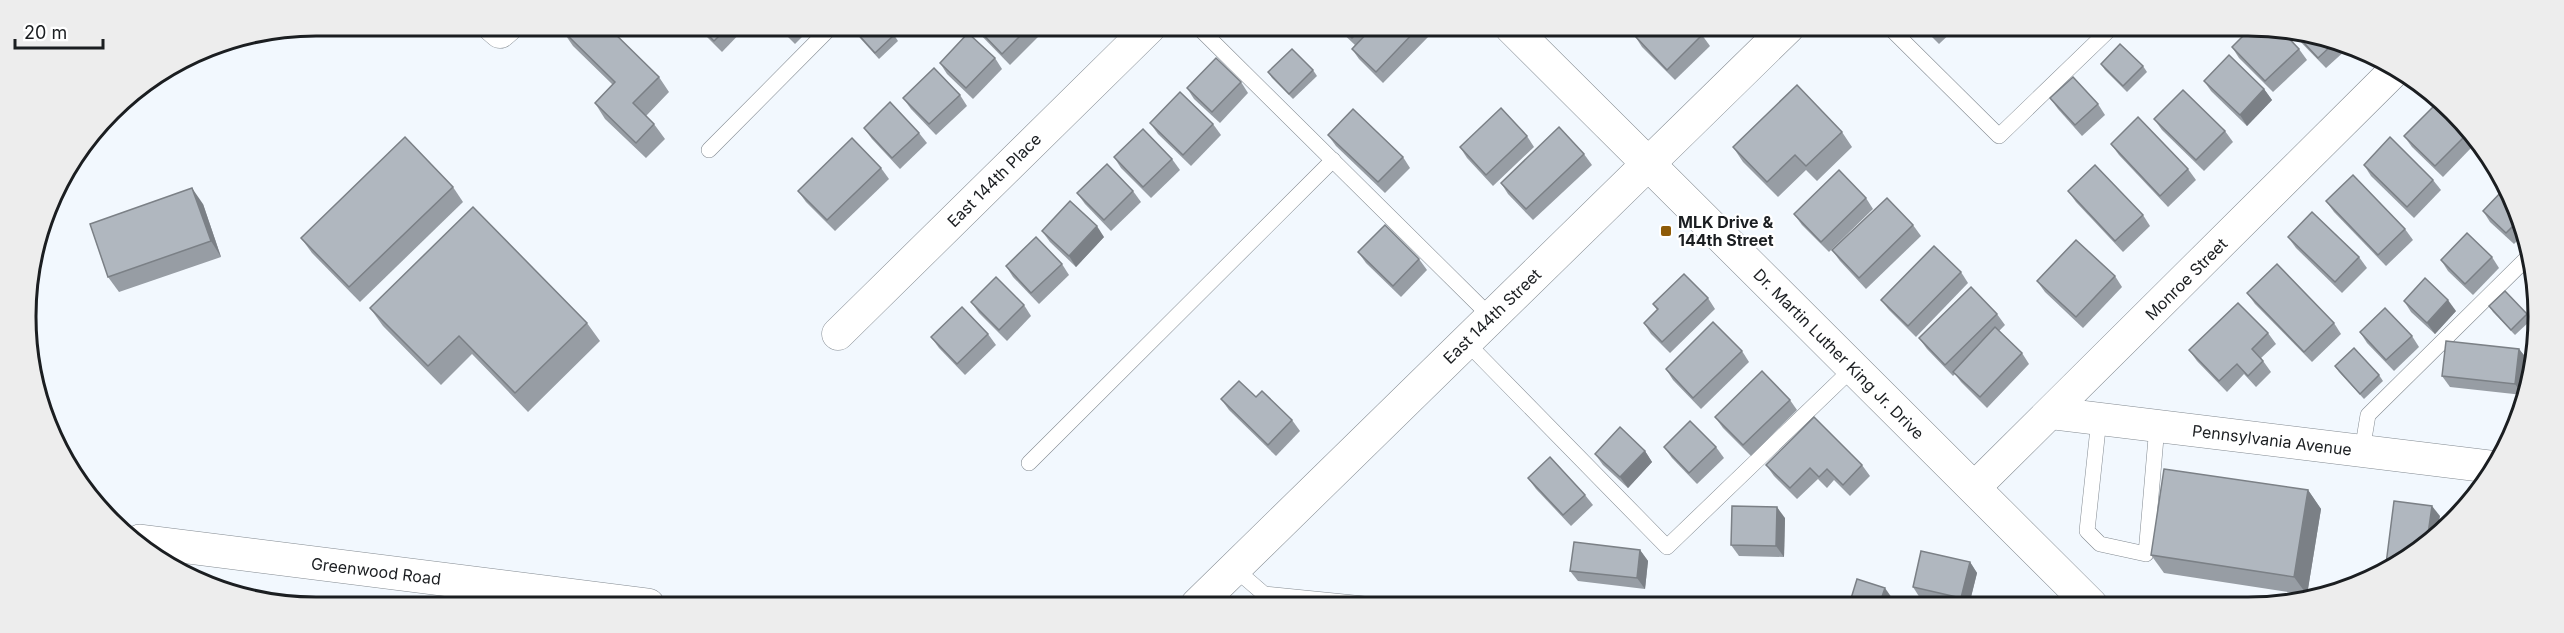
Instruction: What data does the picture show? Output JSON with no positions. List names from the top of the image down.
{
  "streets": {
    "street": [
      "East 144th Place",
      "Monroe Street",
      "East 144th Street",
      "Dr. Martin Luther King Jr. Drive",
      "Pennsylvania Avenue",
      "Greenwood Road"
    ]
  },
  "crossings": [
    ["Monroe Street", "Dr. Martin Luther King Jr. Drive"],
    ["Monroe Street", "Pennsylvania Avenue"],
    ["East 144th Street", "Dr. Martin Luther King Jr. Drive"]
  ],
  "places": {
    "transit": ["MLK Drive & 144th Street"]
  },
  "scale_bar": "20 m"
}
